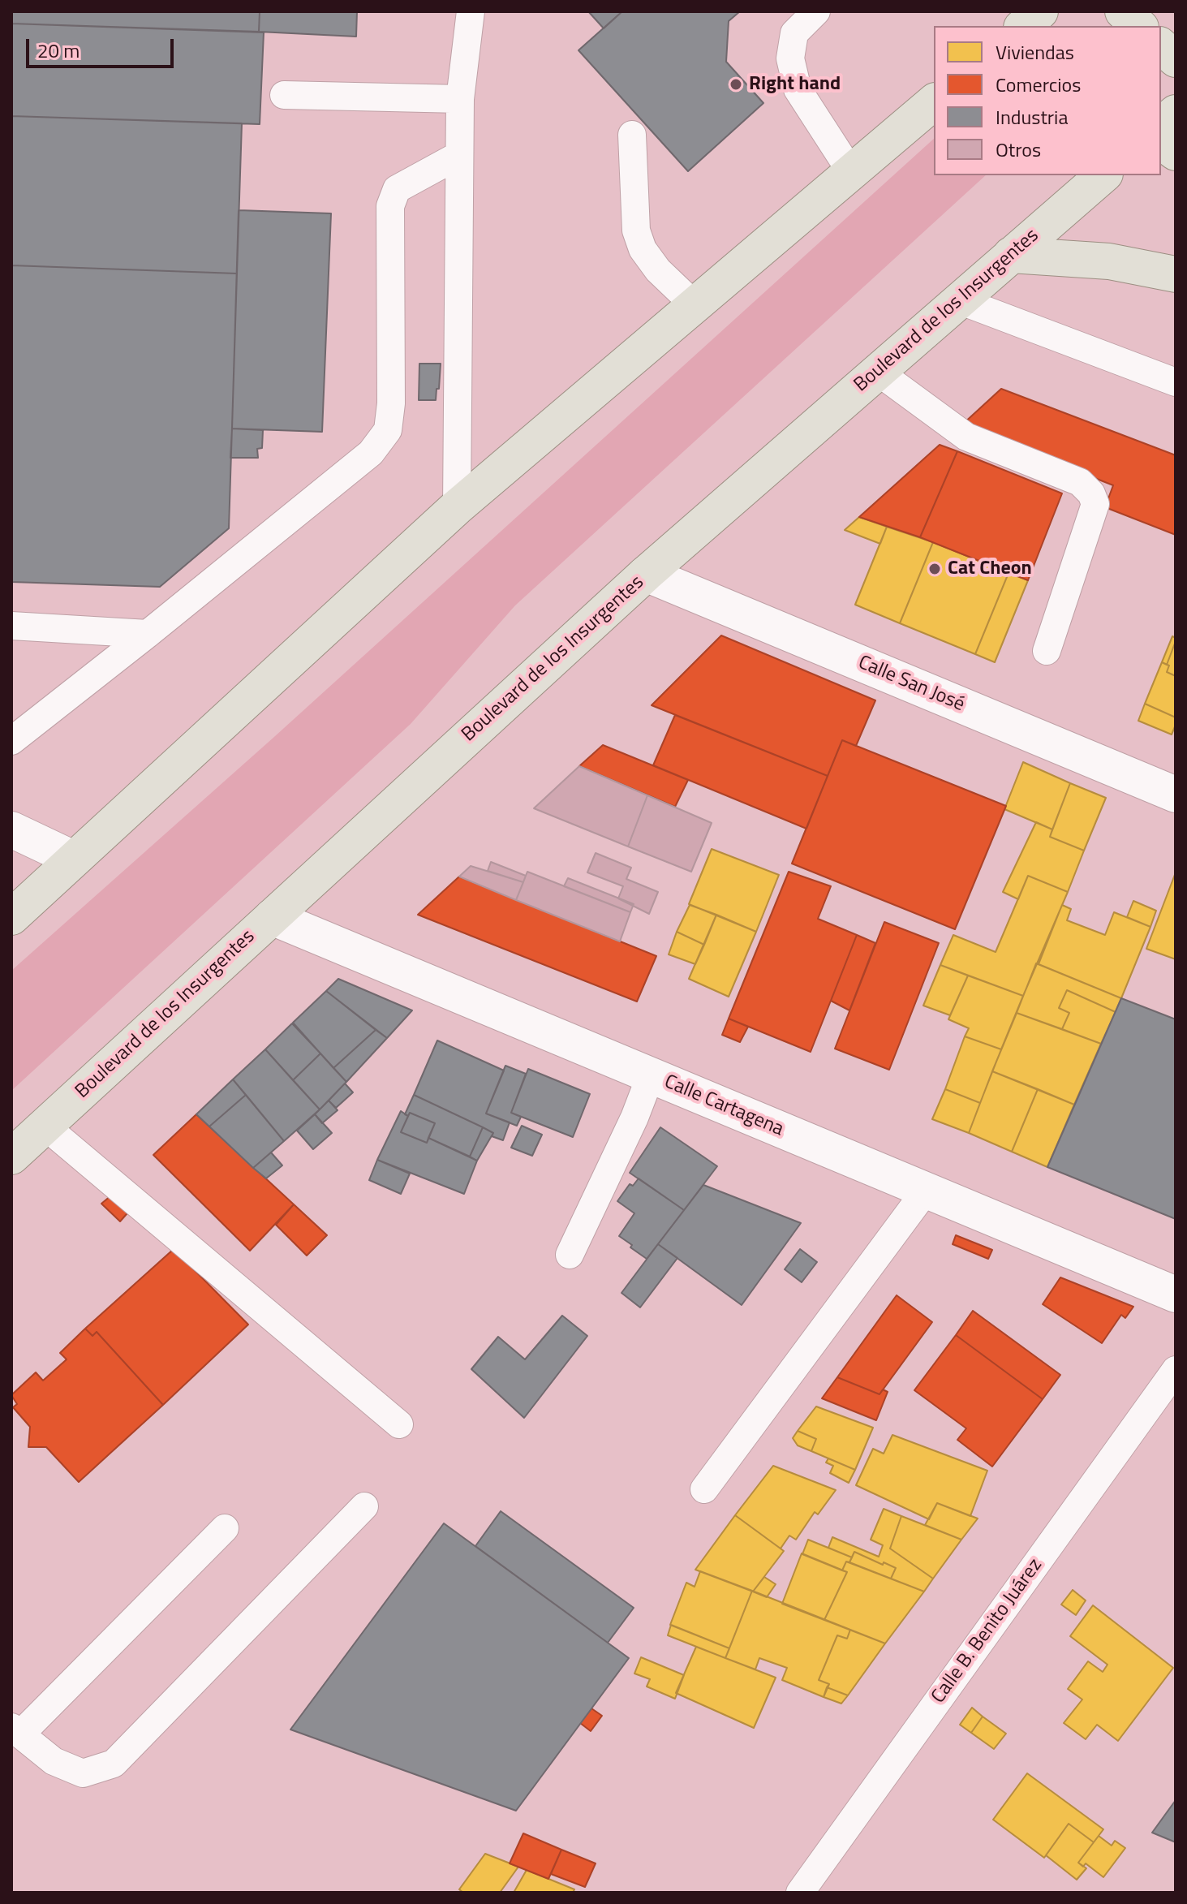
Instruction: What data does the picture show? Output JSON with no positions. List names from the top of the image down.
{
  "streets": {
    "main road": ["Boulevard de los Insurgentes"],
    "street": ["Calle San José", "Calle Cartagena"],
    "lane": ["Calle B. Benito Juárez"]
  },
  "crossings": [
    ["Boulevard de los Insurgentes", "Calle San José"],
    ["Boulevard de los Insurgentes", "Calle Cartagena"]
  ],
  "places": ["Right hand", "Cat Cheon"],
  "legend": [
    "Viviendas",
    "Comercios",
    "Industria",
    "Otros"
  ],
  "scale_bar": "20 m"
}
